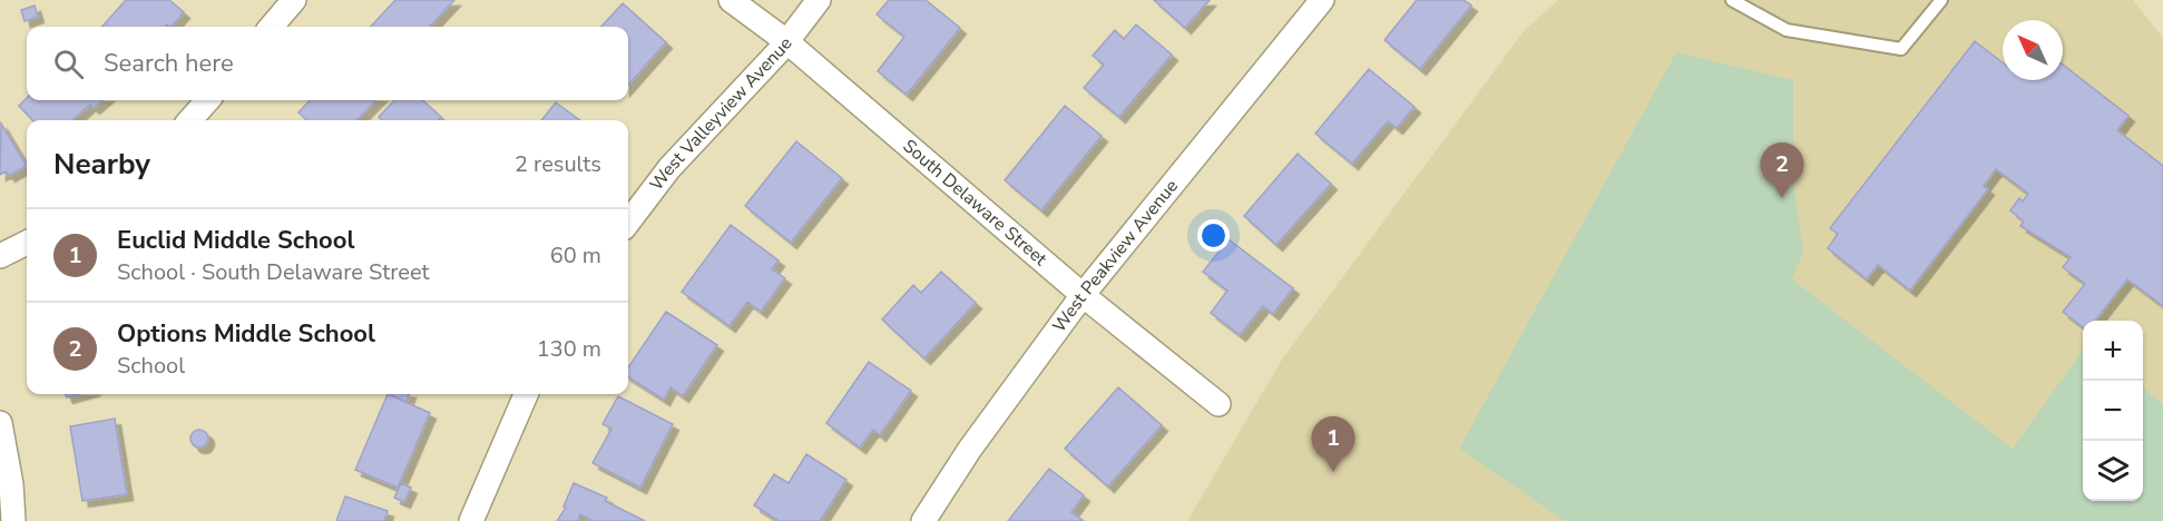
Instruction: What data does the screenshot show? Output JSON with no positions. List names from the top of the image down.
{
  "streets": {
    "street": ["West Valleyview Avenue", "South Delaware Street", "West Peakview Avenue"]
  },
  "crossings": [
    ["West Valleyview Avenue", "South Delaware Street"],
    ["South Delaware Street", "West Peakview Avenue"]
  ],
  "north": "top left",
  "page": {
    "search": "Search here",
    "heading": ["Nearby", "2 results"],
    "pins": ["2", "1"],
    "list": [
      {
        "mark": "1",
        "name": "Euclid Middle School",
        "note": "School · South Delaware Street",
        "value": "60 m"
      },
      {
        "mark": "2",
        "name": "Options Middle School",
        "note": "School",
        "value": "130 m"
      }
    ],
    "map_buttons": ["+", "−"]
  }
}
